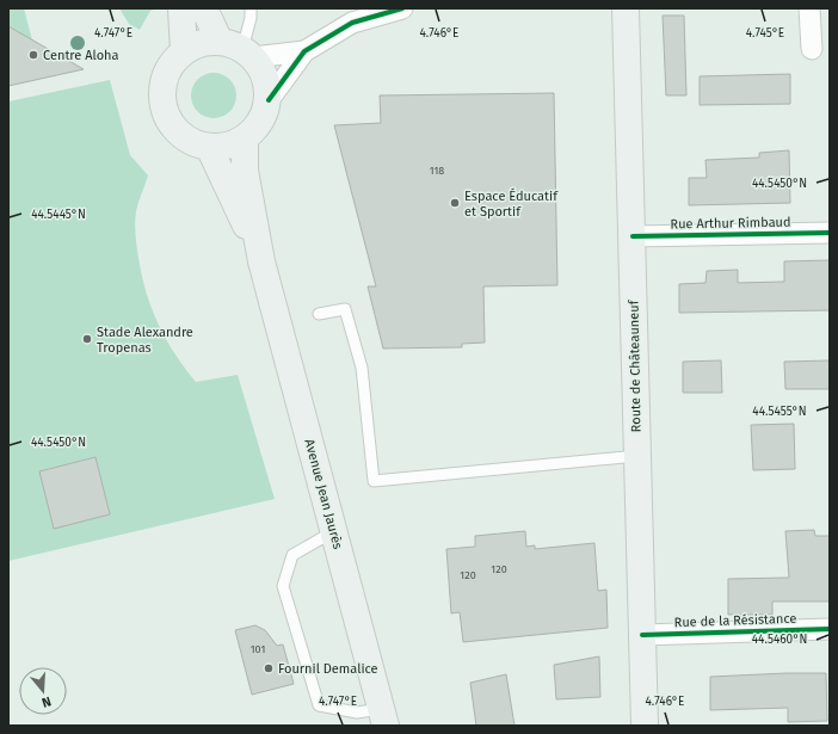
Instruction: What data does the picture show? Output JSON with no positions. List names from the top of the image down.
{
  "streets": {
    "main road": ["Route de Châteauneuf", "Avenue Jean Jaurès"],
    "street": ["Rue Arthur Rimbaud", "Rue de la Résistance"]
  },
  "crossings": [
    ["Rue Arthur Rimbaud", "Route de Châteauneuf"],
    ["Route de Châteauneuf", "Rue de la Résistance"]
  ],
  "places": [
    "Centre Aloha",
    "Espace Éducatif et Sportif",
    "Stade Alexandre Tropenas",
    "Fournil Demalice"
  ],
  "house_numbers": [
    "118",
    "120",
    "120",
    "101"
  ],
  "north": "bottom",
  "coordinates": [
    "4.747°E",
    "4.746°E",
    "4.745°E",
    "44.5450°N",
    "44.5445°N",
    "44.5455°N",
    "44.5460°N"
  ]
}
